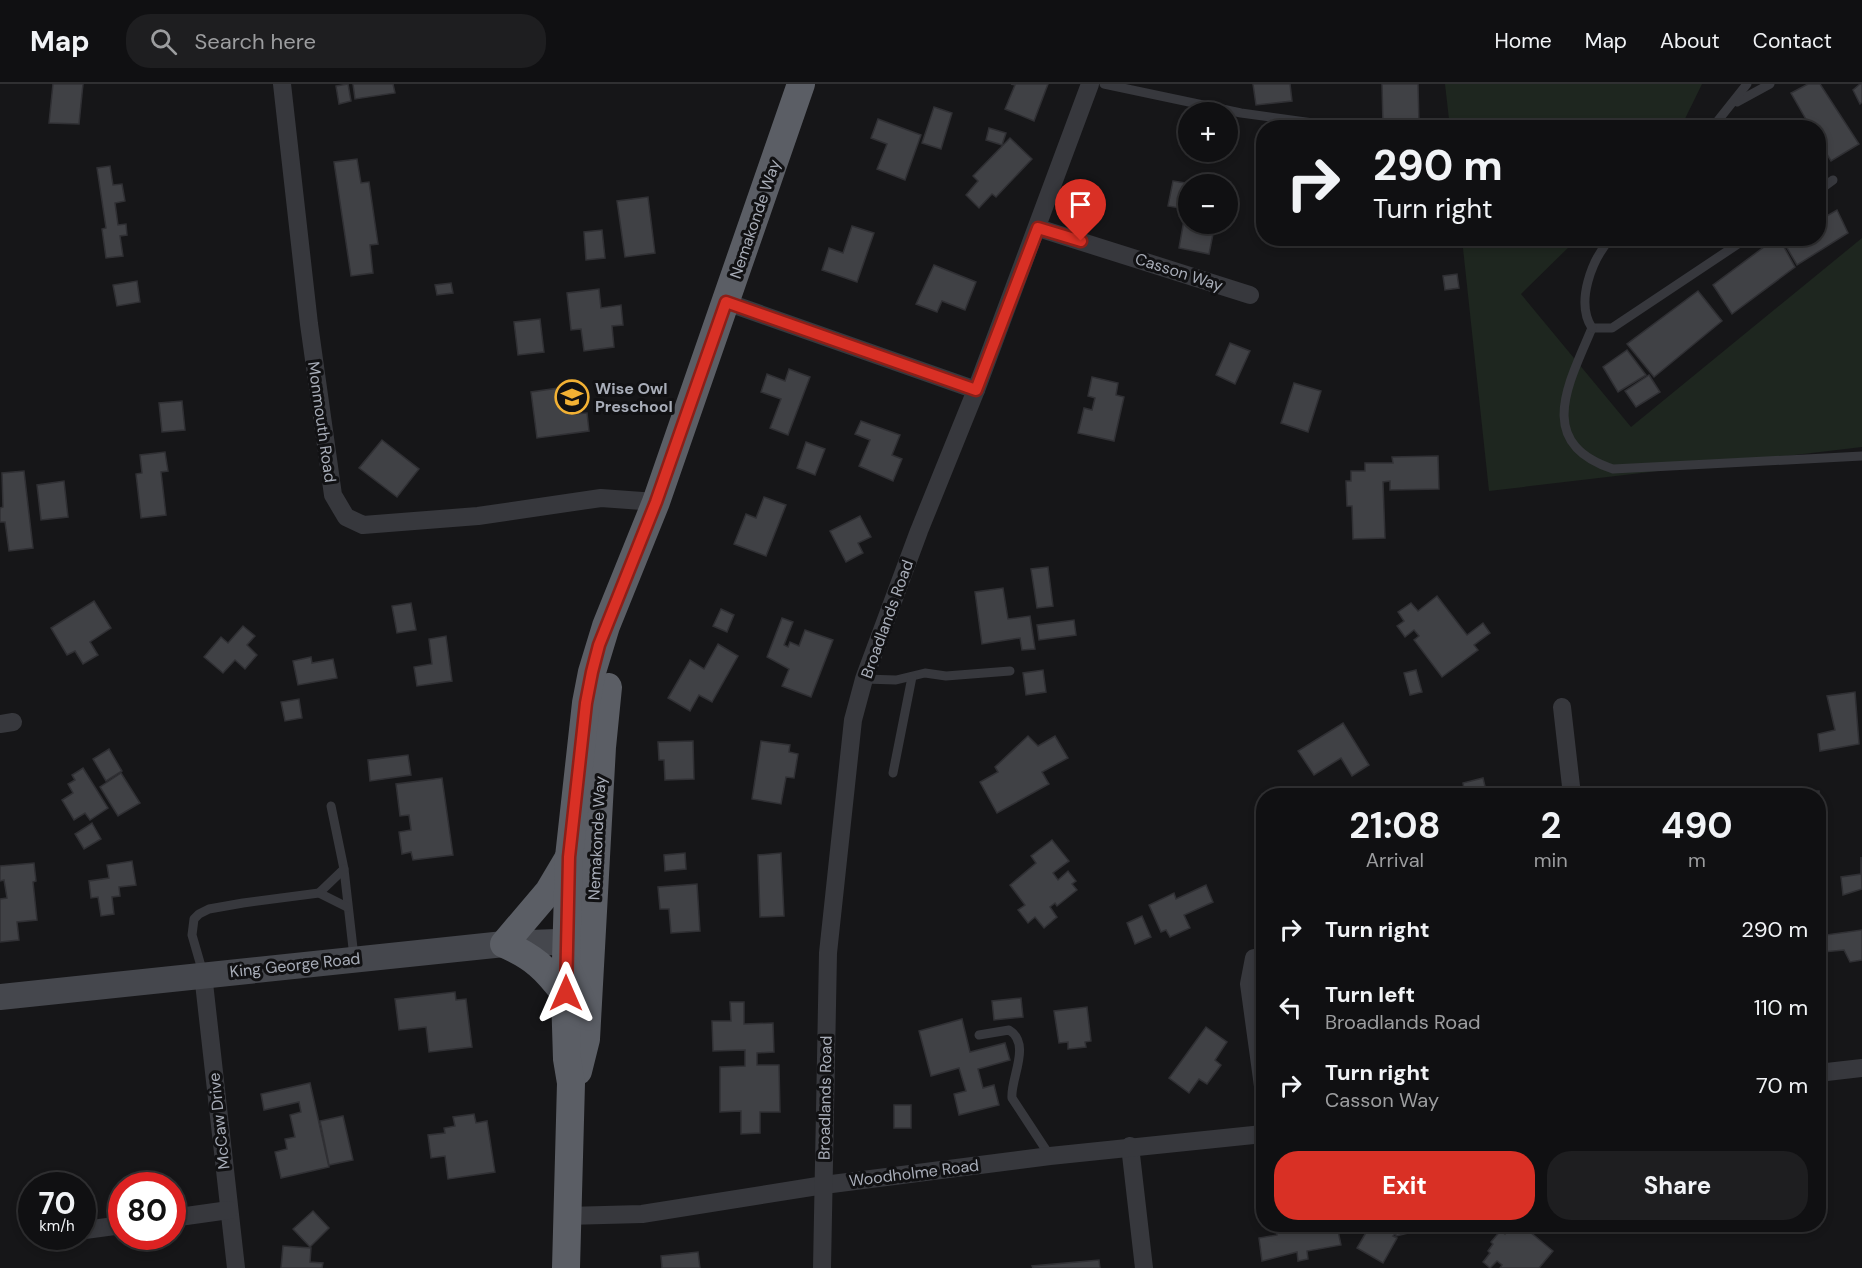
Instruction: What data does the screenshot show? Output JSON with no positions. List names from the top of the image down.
{
  "streets": {
    "highway": ["Nemakonde Way"],
    "main road": ["King George Road"],
    "street": [
      "Casson Way",
      "Monmouth Road",
      "Broadlands Road",
      "McCaw Drive",
      "Woodholme Road"
    ]
  },
  "crossings": [
    ["Nemakonde Way", "Monmouth Road"],
    ["Nemakonde Way", "King George Road"],
    ["Nemakonde Way", "Woodholme Road"],
    ["Casson Way", "Broadlands Road"],
    ["Broadlands Road", "Woodholme Road"],
    ["King George Road", "McCaw Drive"]
  ],
  "places": {
    "school or university": ["Wise Owl Preschool"]
  },
  "page": {
    "header": "Map",
    "search": "Search here",
    "nav": [
      "Home",
      "Map",
      "About",
      "Contact"
    ],
    "map_buttons": ["+", "−"],
    "turn": ["290 m", "Turn right"],
    "eta": [
      "21:08",
      "Arrival",
      "2",
      "min",
      "490",
      "m"
    ],
    "list": [
      {
        "name": "Turn right",
        "value": "290 m"
      },
      {
        "name": "Turn left",
        "note": "Broadlands Road",
        "value": "110 m"
      },
      {
        "name": "Turn right",
        "note": "Casson Way",
        "value": "70 m"
      }
    ],
    "buttons": ["Exit", "Share"],
    "speed": "70 km/h",
    "limit": "80"
  }
}
